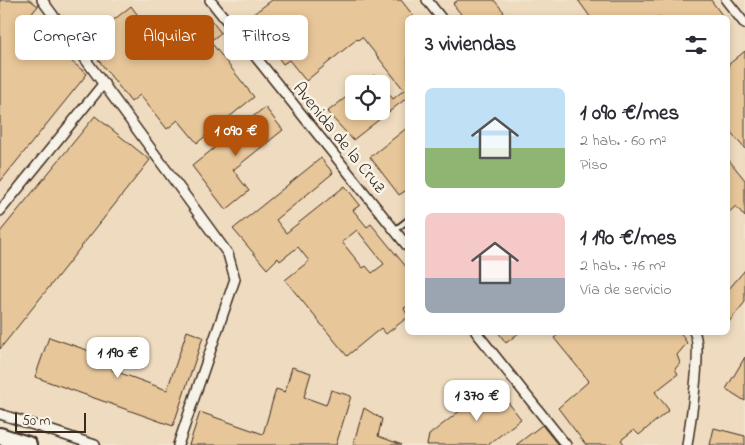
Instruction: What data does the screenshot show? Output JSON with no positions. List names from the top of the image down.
{
  "streets": {
    "street": ["Avenida de la Cruz"]
  },
  "scale_bar": "50 m",
  "page": {
    "chip": ["Comprar", "Alquilar", "Filtros"],
    "heading": "3 viviendas",
    "list": [
      {
        "name": "1 090 €/mes",
        "note": "2 hab. · 60 m² · Piso"
      },
      {
        "name": "1 190 €/mes",
        "note": "2 hab. · 76 m² · Vía de servicio"
      }
    ],
    "price": ["1 090 €", "1 190 €", "1 370 €"],
    "scale": "50 m"
  }
}
